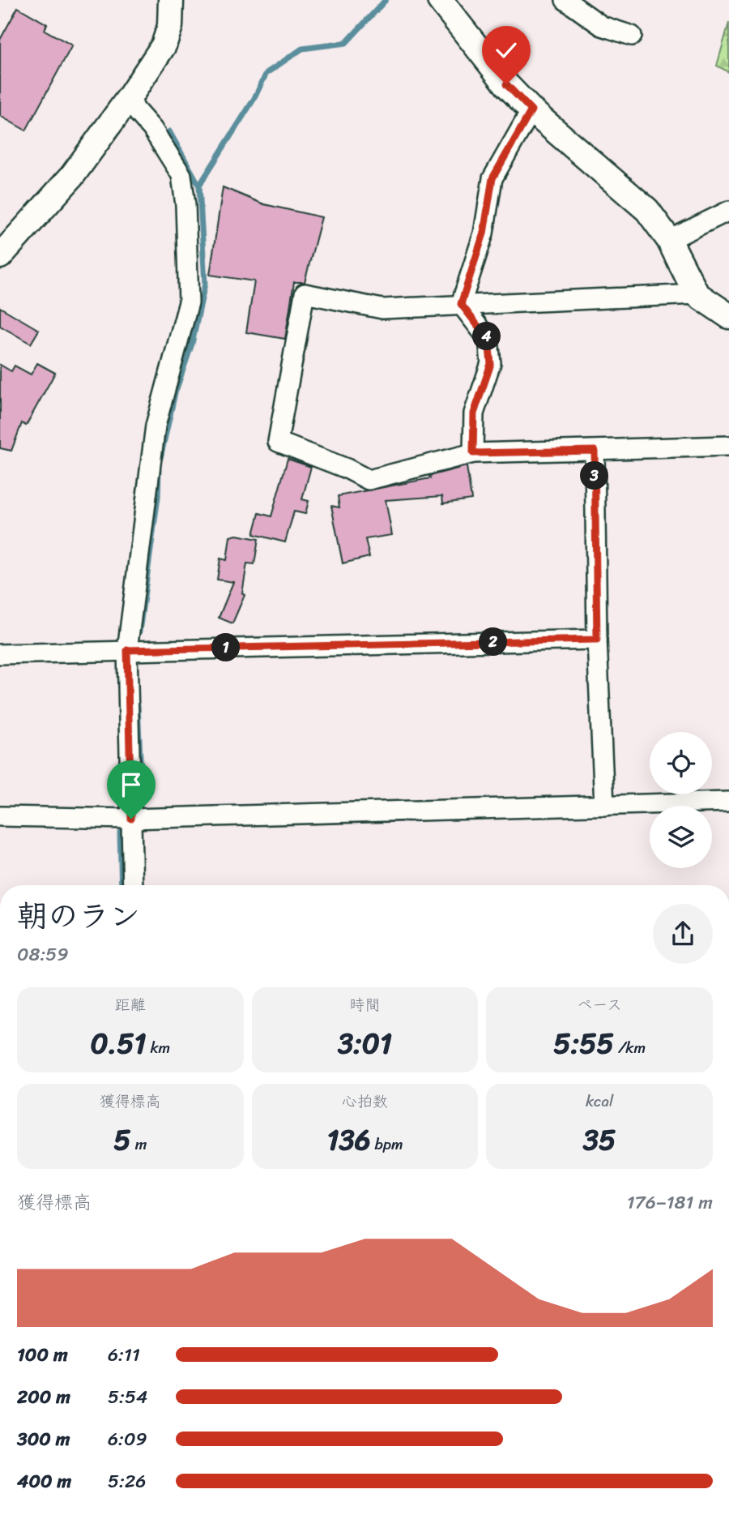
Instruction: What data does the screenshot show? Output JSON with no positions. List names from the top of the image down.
{
  "page": {
    "pins": [
      "4",
      "3",
      "2",
      "1"
    ],
    "heading": ["朝のラン", "08:59"],
    "stats": [
      ["距離", "0.51 km"],
      ["時間", "3:01"],
      ["ペース", "5:55 /km"],
      ["獲得標高", "5 m"],
      ["心拍数", "136 bpm"],
      ["kcal", "35"]
    ],
    "chart": ["獲得標高", "176–181 m"],
    "list": [
      {
        "name": "100 m",
        "note": "6:11"
      },
      {
        "name": "200 m",
        "note": "5:54"
      },
      {
        "name": "300 m",
        "note": "6:09"
      },
      {
        "name": "400 m",
        "note": "5:26"
      }
    ]
  }
}
